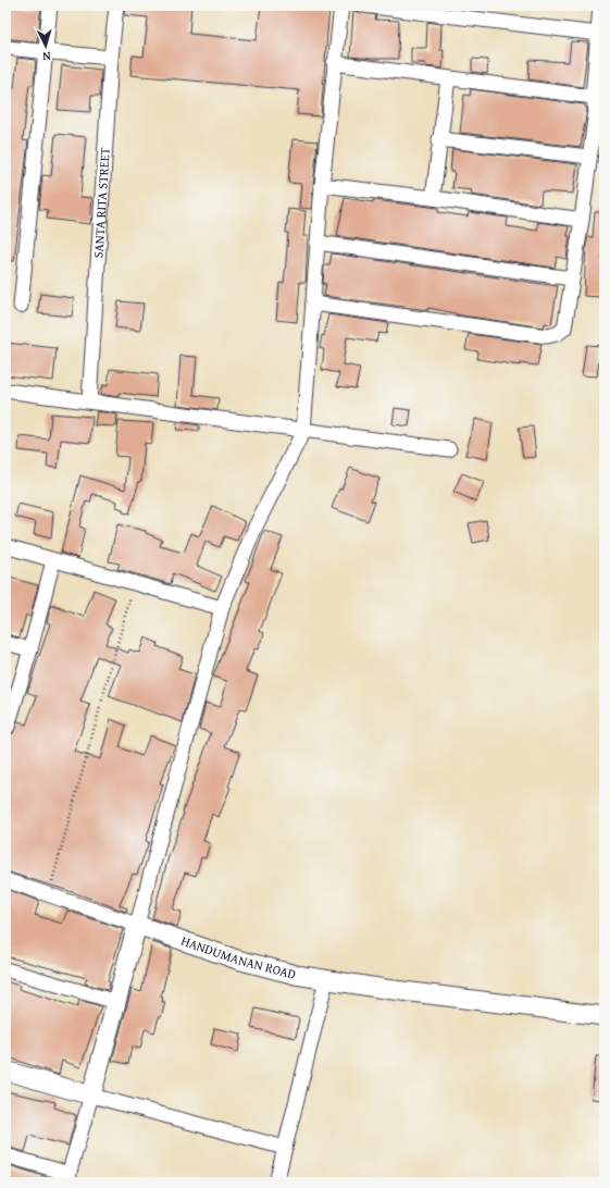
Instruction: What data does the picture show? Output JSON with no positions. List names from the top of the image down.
{
  "streets": {
    "street": ["SANTA RITA STREET", "HANDUMANAN ROAD"]
  },
  "north": "bottom"
}
